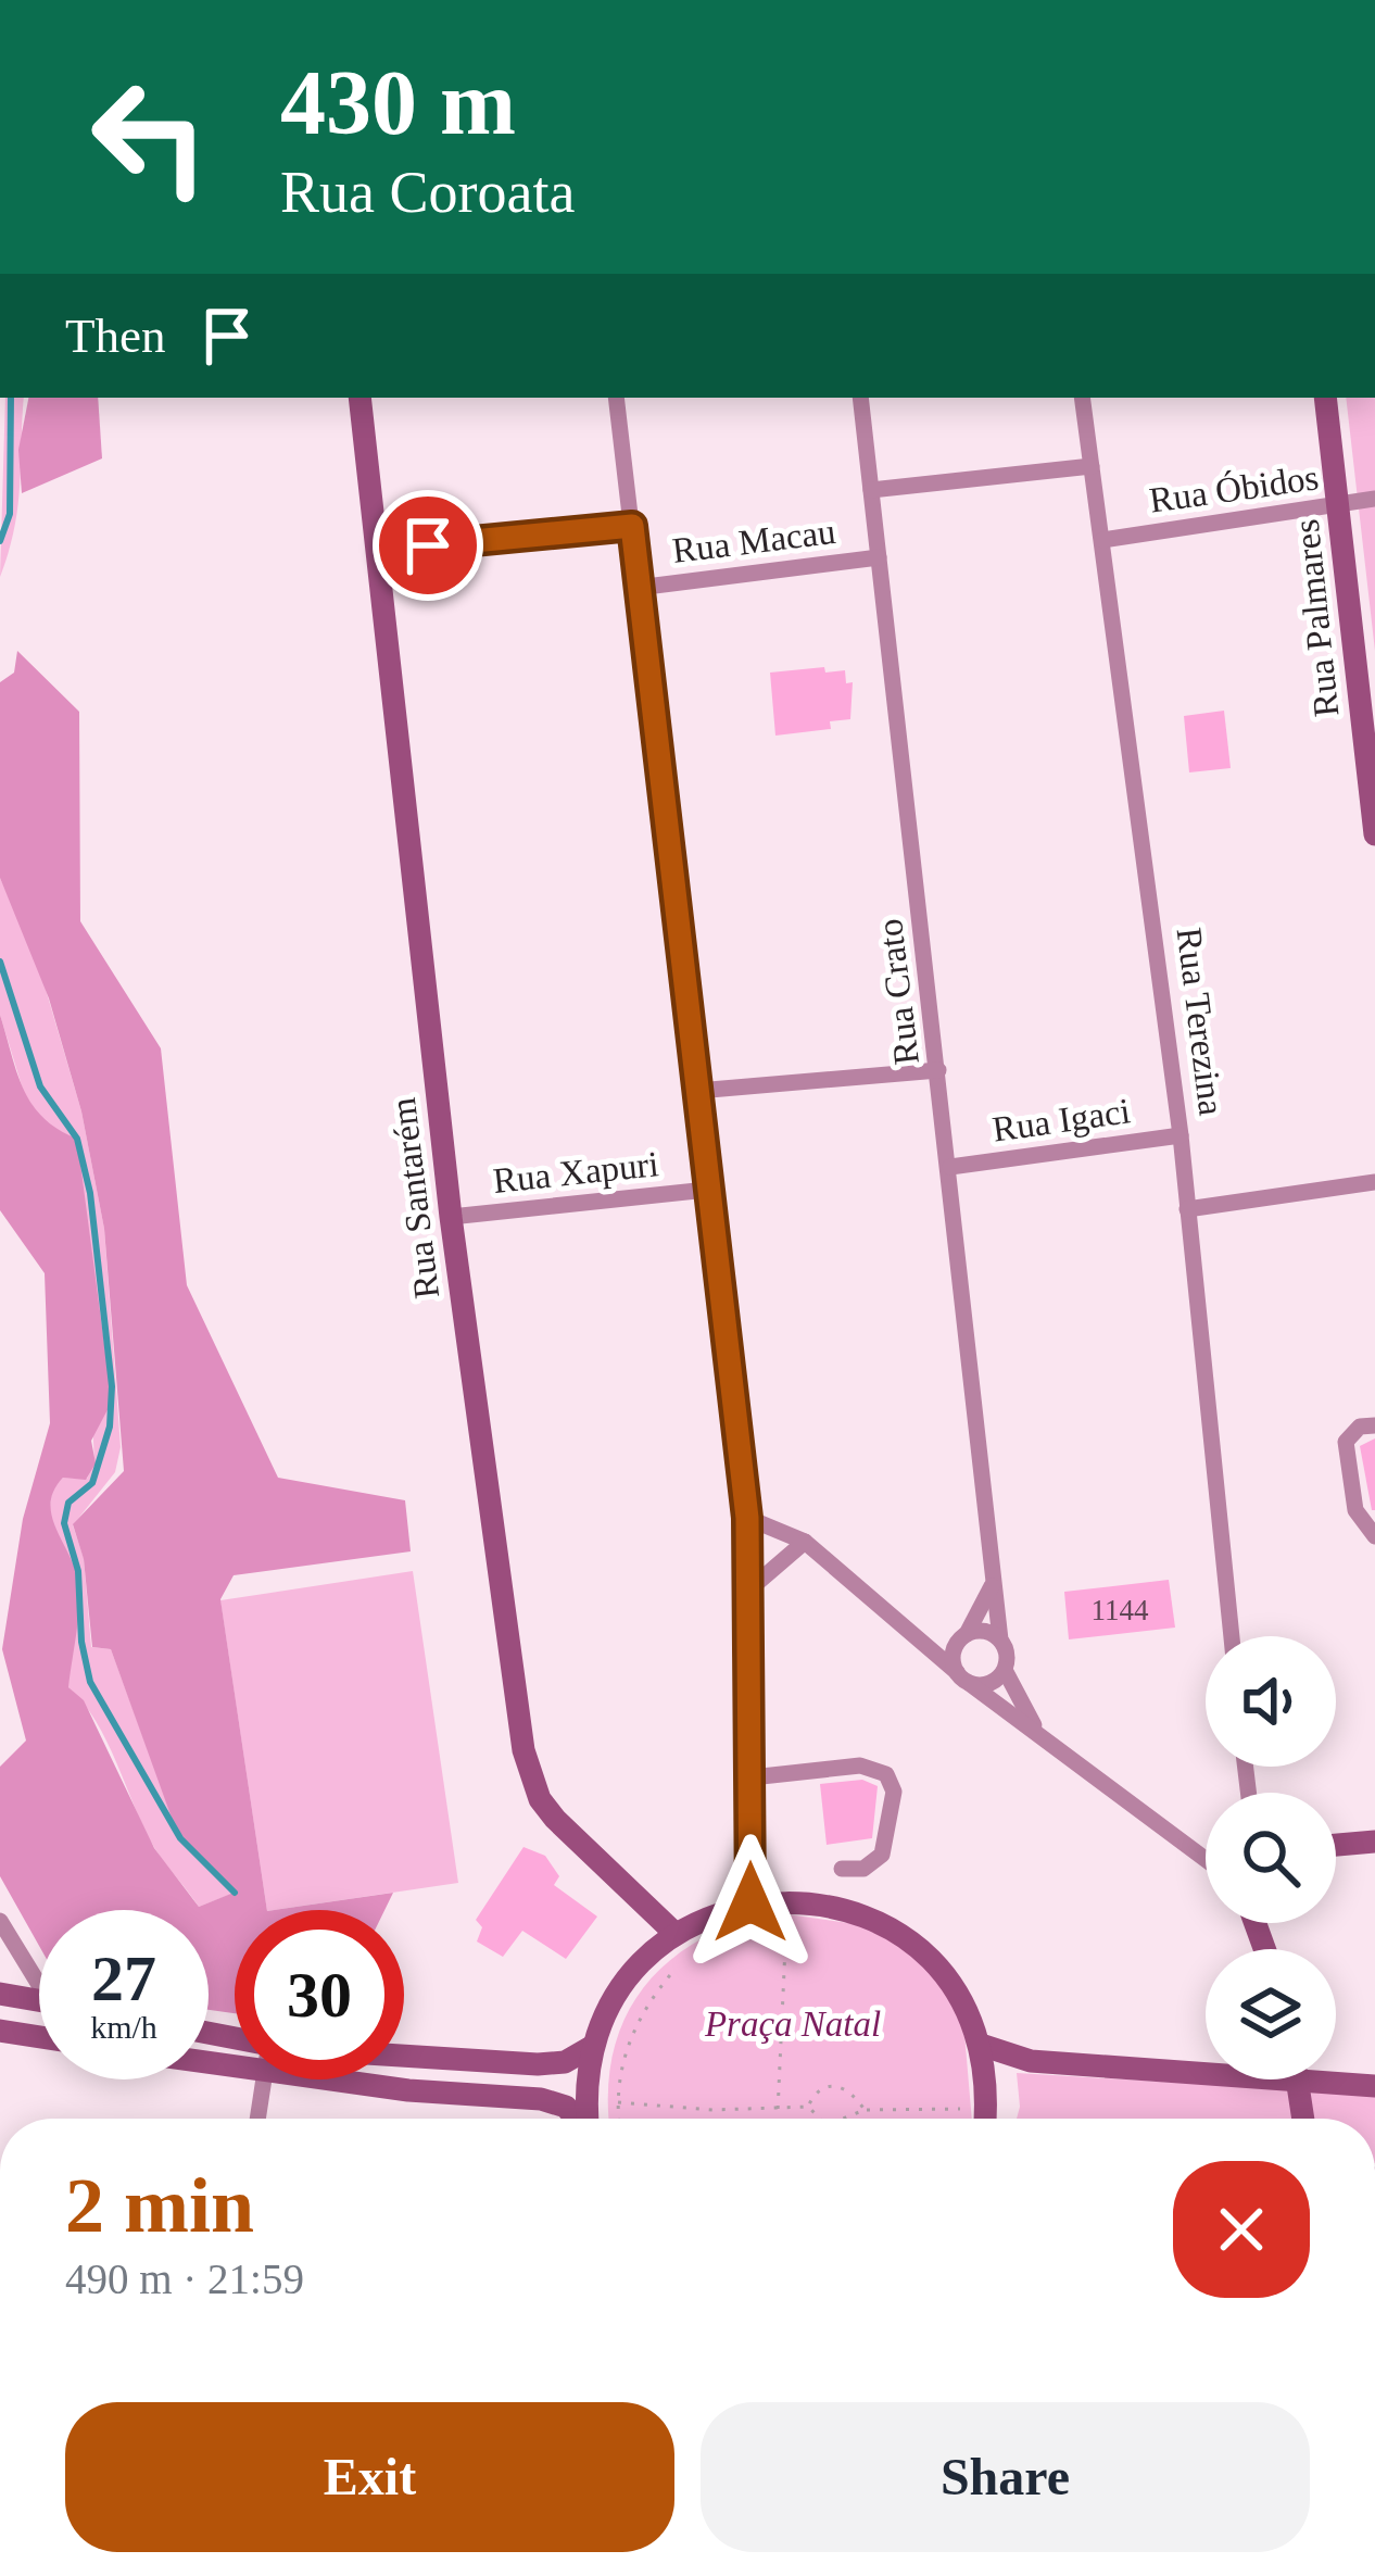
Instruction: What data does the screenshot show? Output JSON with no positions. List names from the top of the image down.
{
  "streets": {
    "street": [
      "Rua Óbidos",
      "Rua Macau",
      "Rua Palmares",
      "Rua Crato",
      "Rua Terezina",
      "Rua Igaci",
      "Rua Xapuri",
      "Rua Santarém"
    ]
  },
  "crossings": [
    ["Rua Óbidos", "Rua Palmares"],
    ["Rua Óbidos", "Rua Terezina"],
    ["Rua Macau", "Rua Crato"],
    ["Rua Crato", "Rua Igaci"],
    ["Rua Terezina", "Rua Igaci"],
    ["Rua Xapuri", "Rua Santarém"]
  ],
  "parks": ["Praça Natal"],
  "house_numbers": ["1144"],
  "page": {
    "turn": ["430 m", "Rua Coroata"],
    "then": "Then",
    "speed": "27 km/h",
    "limit": "30",
    "heading": ["2 min", "490 m · 21:59"],
    "buttons": ["Exit", "Share"]
  }
}
